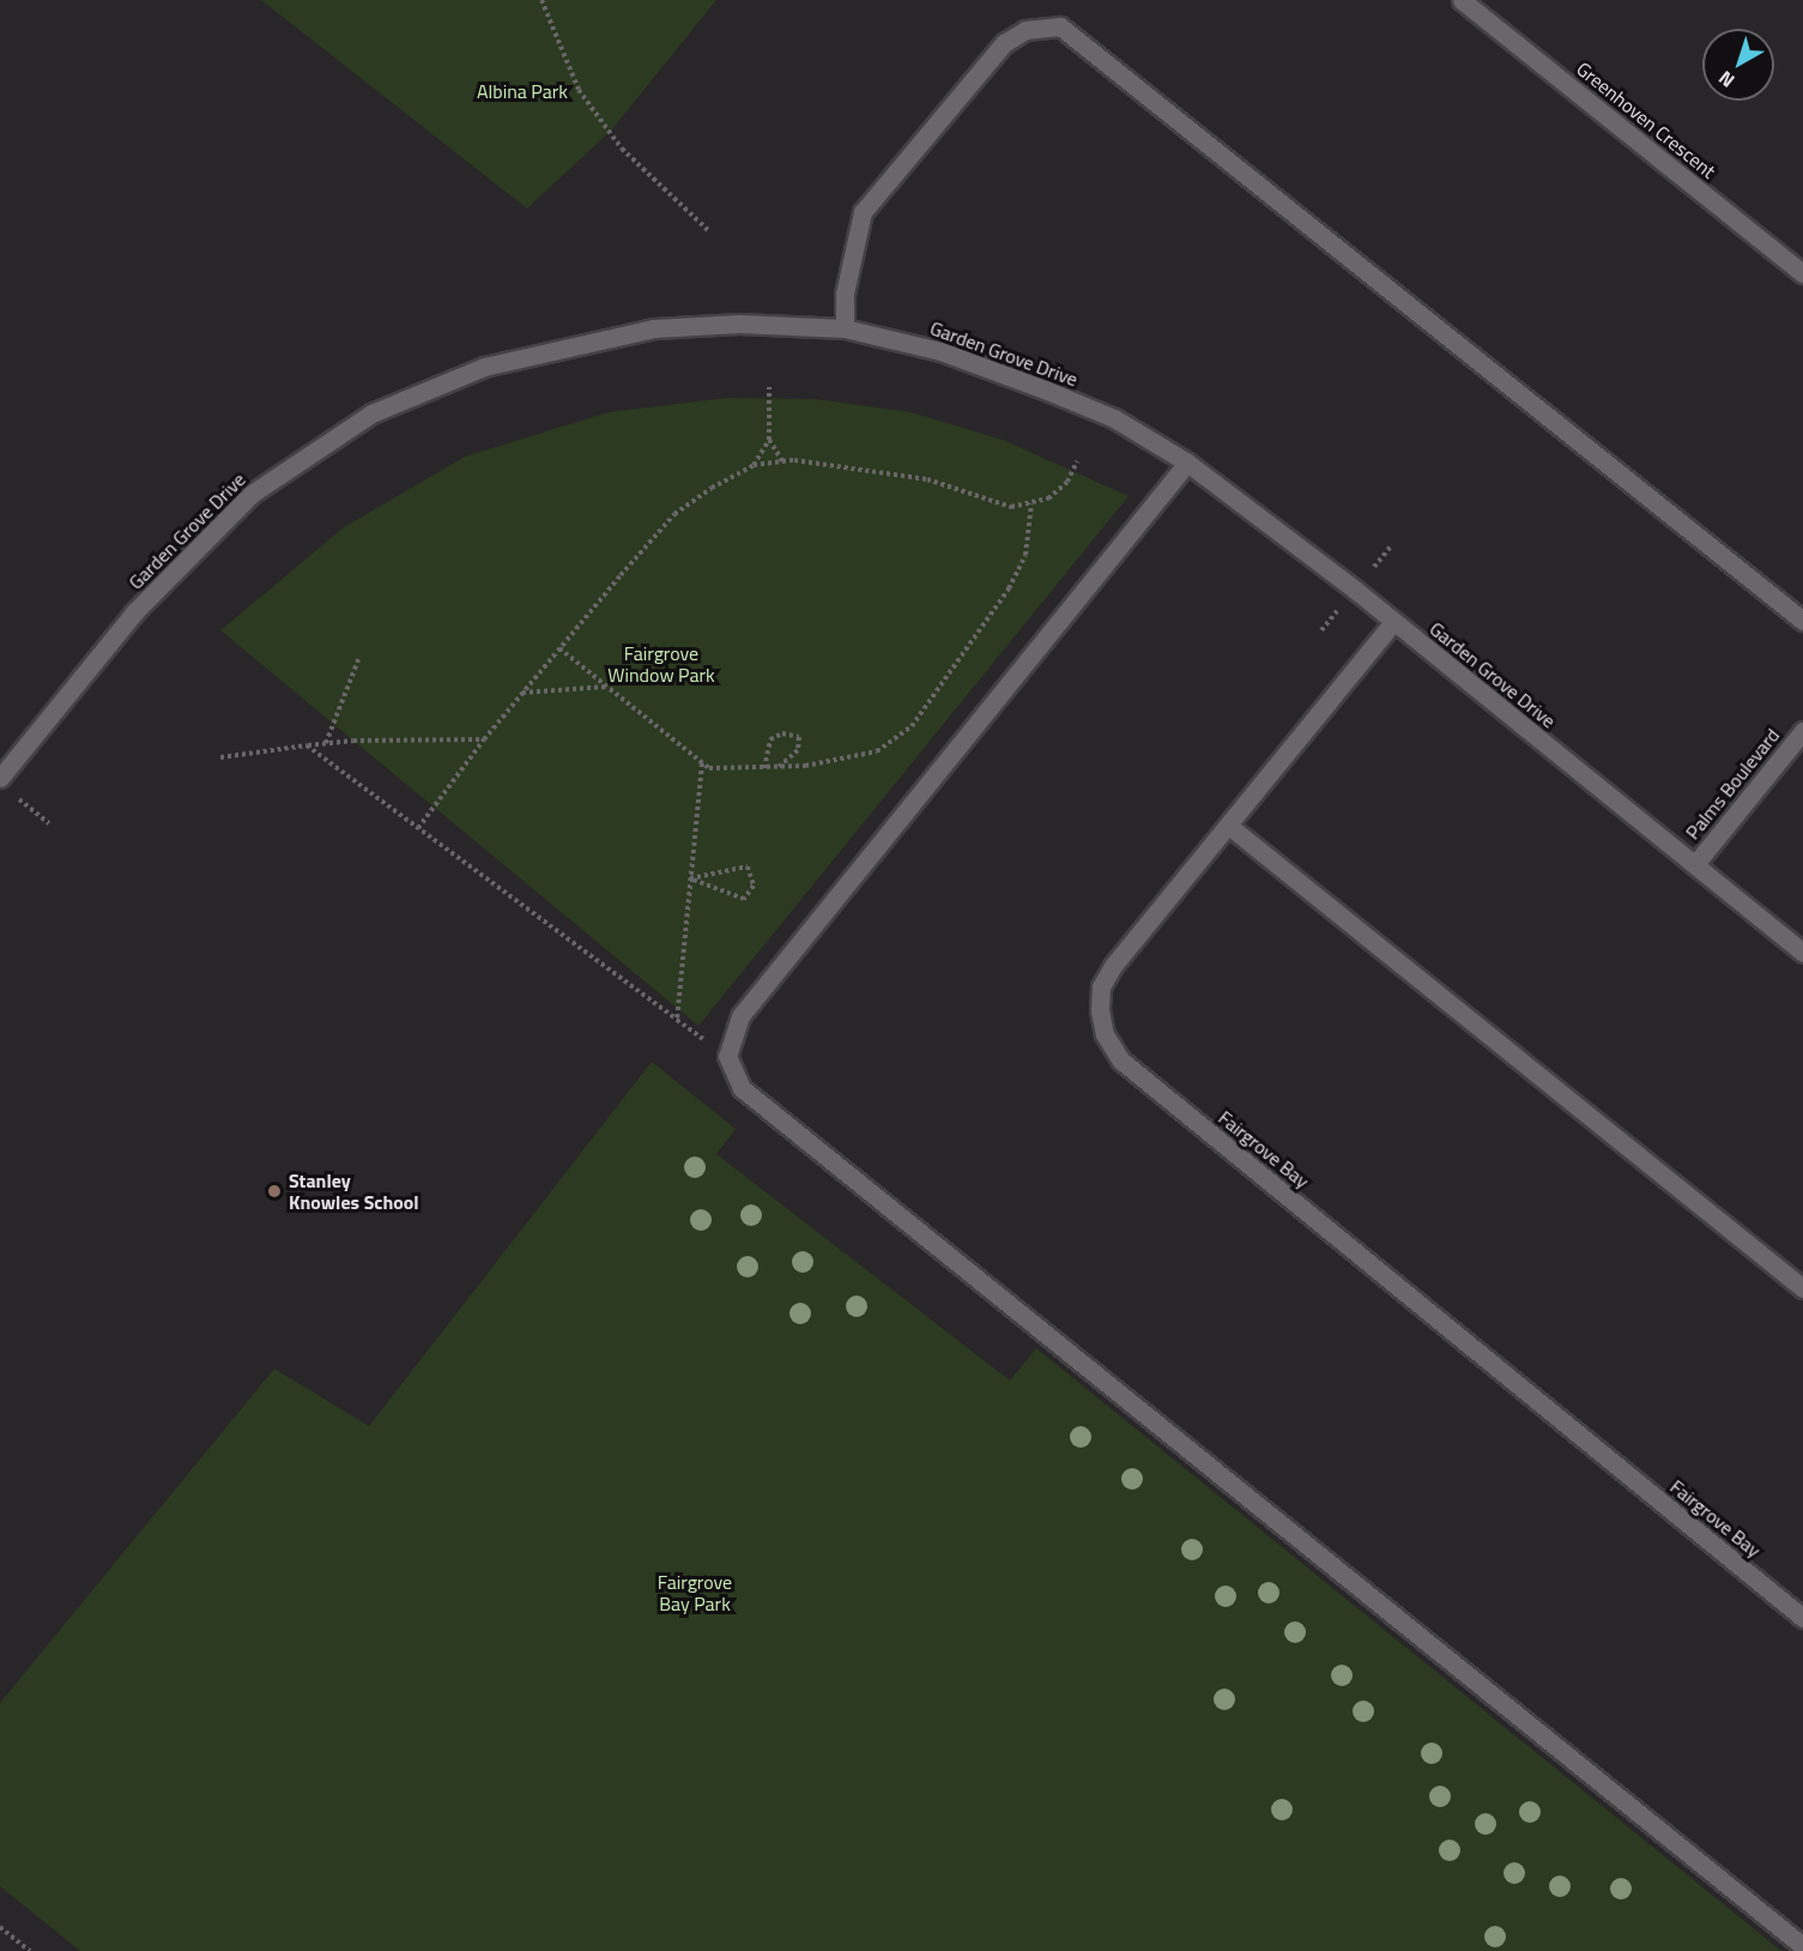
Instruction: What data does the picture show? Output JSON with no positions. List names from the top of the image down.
{
  "streets": {
    "street": [
      "Greenhoven Crescent",
      "Garden Grove Drive",
      "Palms Boulevard",
      "Fairgrove Bay"
    ]
  },
  "crossings": [
    ["Garden Grove Drive", "Palms Boulevard"],
    ["Garden Grove Drive", "Fairgrove Bay"]
  ],
  "parks": ["Albina Park", "Fairgrove Window Park", "Fairgrove Bay Park"],
  "places": ["Stanley Knowles School"],
  "north": "bottom left"
}
